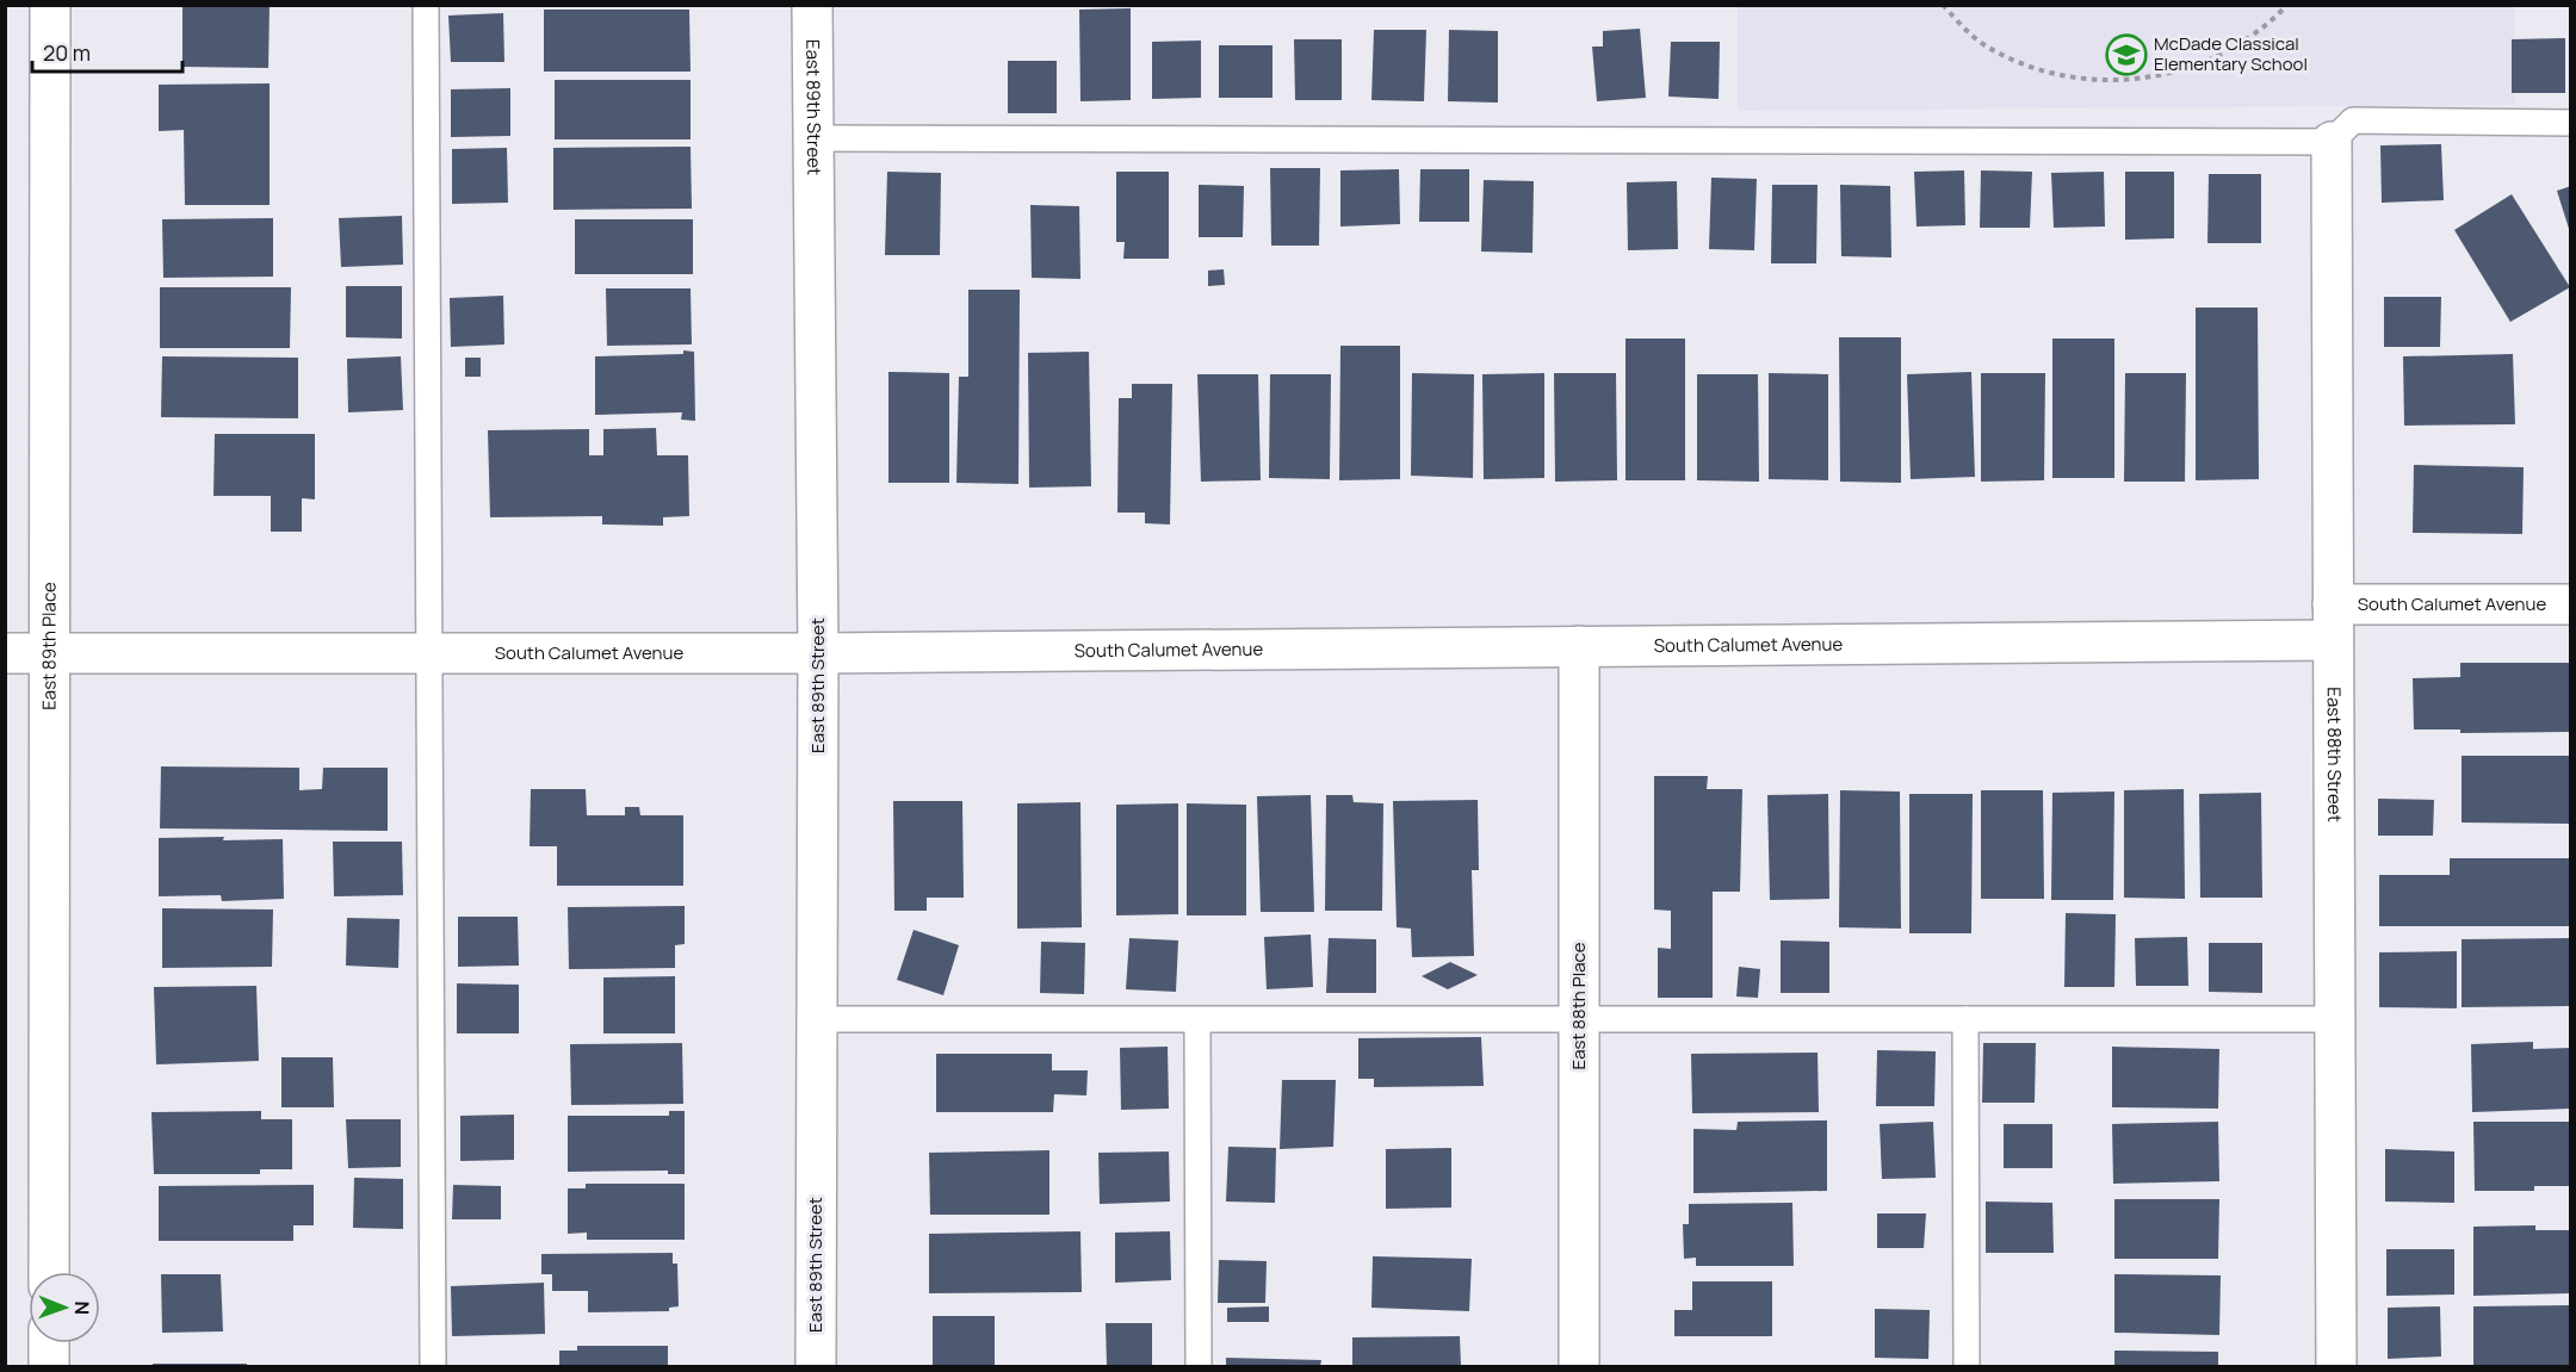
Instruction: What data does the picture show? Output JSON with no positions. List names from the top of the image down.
{
  "streets": {
    "street": [
      "East 89th Street",
      "South Calumet Avenue",
      "East 89th Place",
      "East 88th Street",
      "East 88th Place"
    ]
  },
  "crossings": [
    ["East 89th Street", "South Calumet Avenue"],
    ["South Calumet Avenue", "East 89th Place"],
    ["South Calumet Avenue", "East 88th Street"],
    ["South Calumet Avenue", "East 88th Place"]
  ],
  "places": {
    "school or university": ["McDade Classical Elementary School"]
  },
  "scale_bar": "20 m",
  "north": "right"
}
